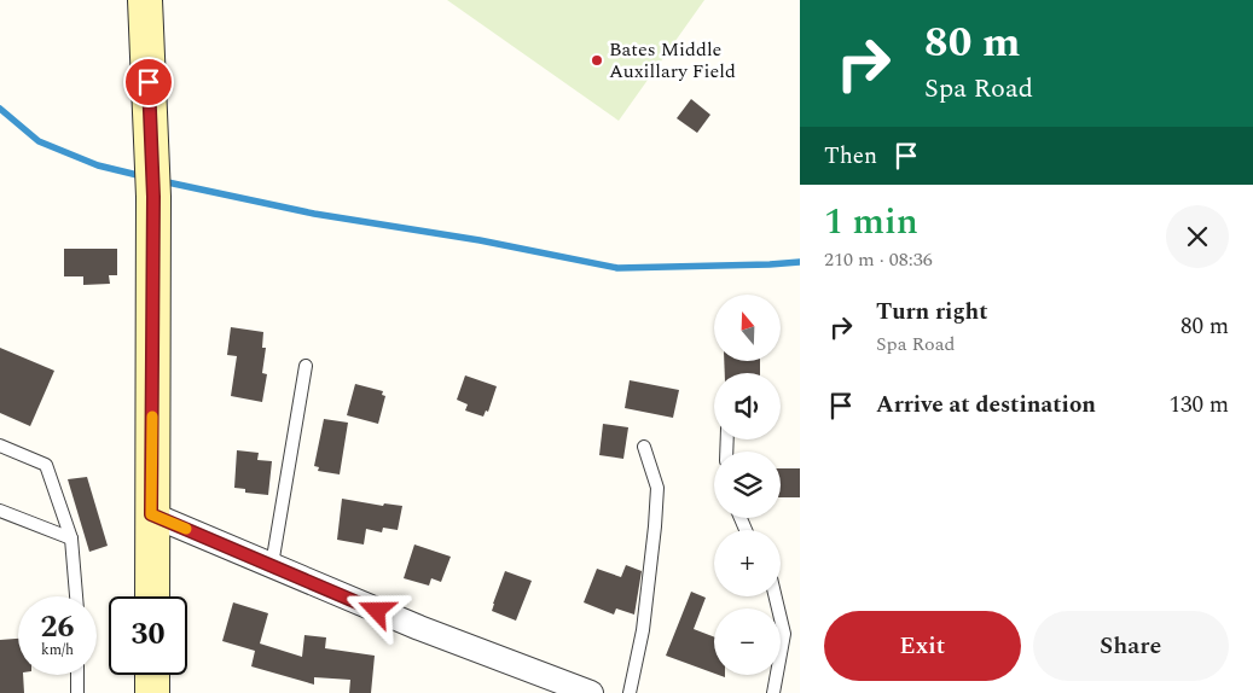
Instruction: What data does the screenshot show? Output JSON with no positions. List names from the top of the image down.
{
  "places": ["Bates Middle Auxillary Field"],
  "north": "top",
  "page": {
    "turn": ["80 m", "Spa Road"],
    "then": "Then",
    "heading": ["1 min", "210 m · 08:36"],
    "list": [
      {
        "name": "Turn right",
        "note": "Spa Road",
        "value": "80 m"
      },
      {
        "name": "Arrive at destination",
        "value": "130 m"
      }
    ],
    "map_buttons": ["+", "−"],
    "speed": "26 km/h",
    "limit": "30",
    "buttons": ["Exit", "Share"]
  }
}
